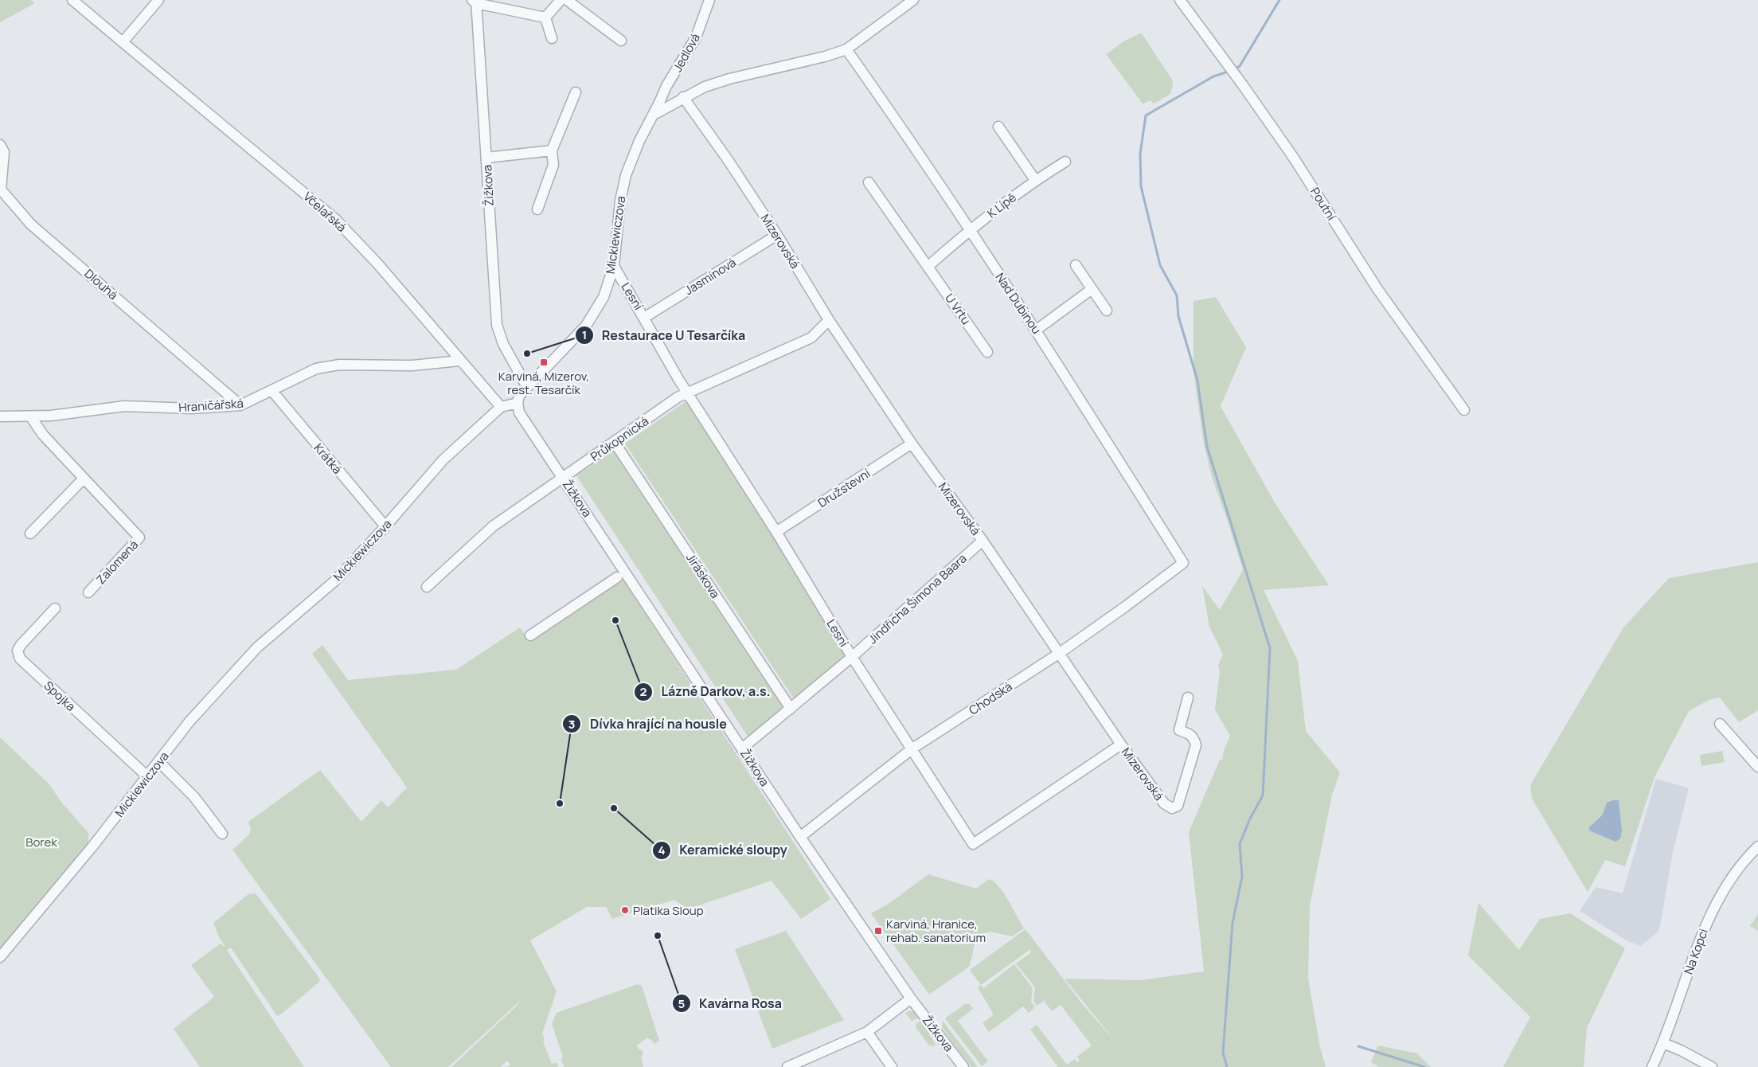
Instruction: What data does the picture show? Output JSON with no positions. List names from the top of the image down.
{
  "streets": {
    "street": [
      "Jedlová",
      "Žižkova",
      "Poutní",
      "K Lípě",
      "Včelařská",
      "Mickiewiczova",
      "Mizerovská",
      "Jasmínová",
      "Dlouhá",
      "Lesní",
      "Nad Dubinou",
      "U Vrtu",
      "Hraničářská",
      "Průkopnická",
      "Krátká",
      "Družstevní",
      "Zalomená",
      "Jiráskova",
      "Jindřicha Šimona Baara",
      "Spojka",
      "Chodská",
      "Na Kopci"
    ]
  },
  "crossings": [
    ["Jedlová", "Mickiewiczova"],
    ["Žižkova", "Mickiewiczova"],
    ["Žižkova", "Průkopnická"],
    ["Žižkova", "Jindřicha Šimona Baara"],
    ["Žižkova", "Chodská"],
    ["K Lípě", "Nad Dubinou"],
    ["Včelařská", "Mickiewiczova"],
    ["Včelařská", "Hraničářská"],
    ["Mickiewiczova", "Lesní"],
    ["Mickiewiczova", "Krátká"],
    ["Mickiewiczova", "Spojka"],
    ["Mizerovská", "Jasmínová"],
    ["Mizerovská", "Lesní"],
    ["Mizerovská", "Průkopnická"],
    ["Mizerovská", "Družstevní"],
    ["Mizerovská", "Jindřicha Šimona Baara"],
    ["Mizerovská", "Chodská"],
    ["Jasmínová", "Lesní"],
    ["Dlouhá", "Hraničářská"],
    ["Lesní", "Průkopnická"],
    ["Lesní", "Družstevní"],
    ["Lesní", "Jindřicha Šimona Baara"],
    ["Lesní", "Chodská"],
    ["Nad Dubinou", "Chodská"],
    ["Hraničářská", "Krátká"],
    ["Hraničářská", "Zalomená"],
    ["Průkopnická", "Jiráskova"],
    ["Jiráskova", "Jindřicha Šimona Baara"]
  ],
  "parks": ["Borek"],
  "places": {
    "other": [
      "Restaurace U Tesarčíka",
      "Lázně Darkov, a.s.",
      "Dívka hrající na housle",
      "Keramické sloupy",
      "Platika Sloup",
      "Kavárna Rosa"
    ],
    "transit": ["Karviná, Mizerov, rest. Tesarčík", "Karviná, Hranice, rehab. sanatorium"]
  }
}
